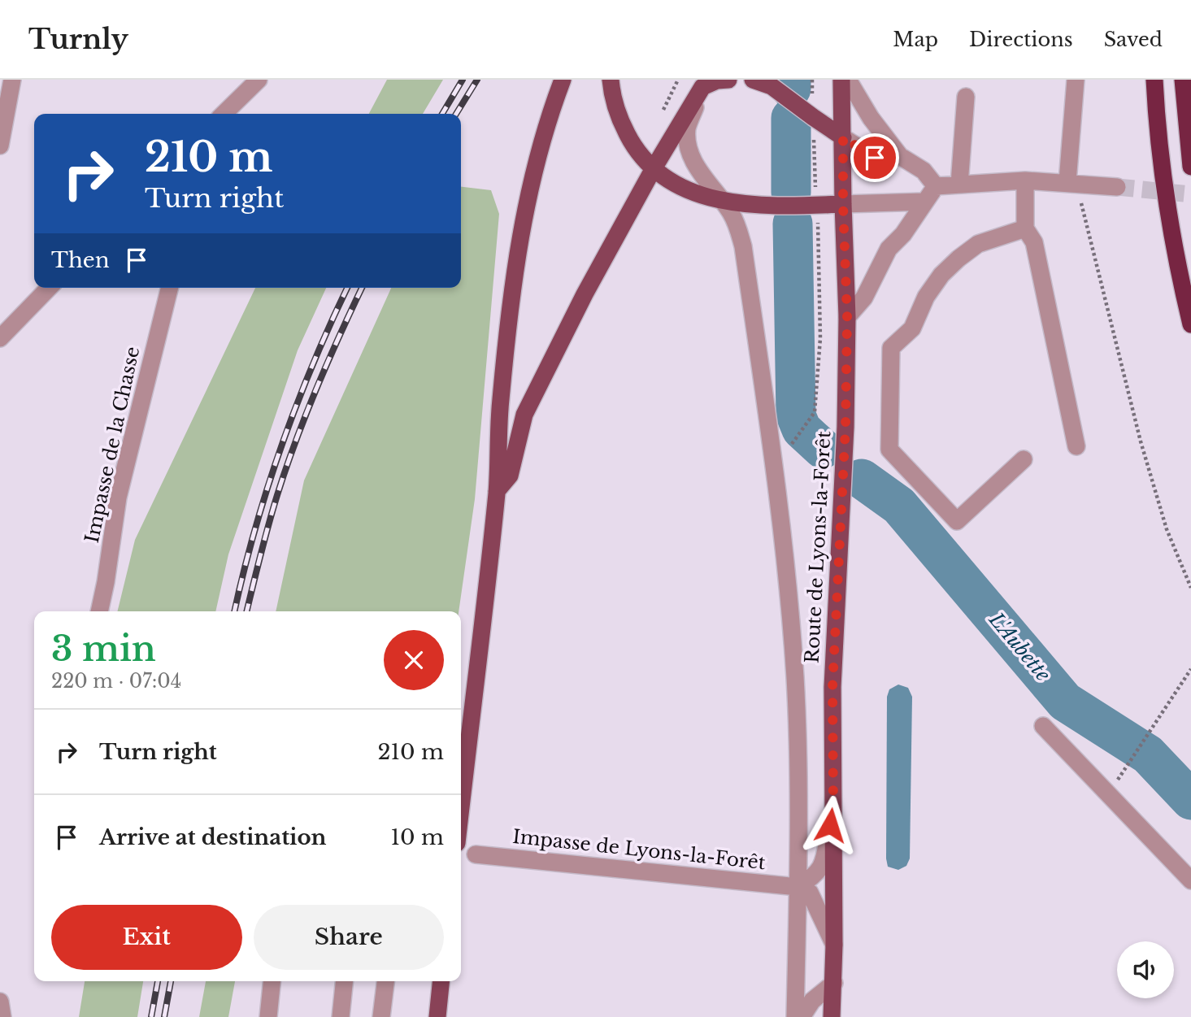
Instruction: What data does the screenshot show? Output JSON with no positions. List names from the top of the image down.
{
  "streets": {
    "main road": ["Route de Lyons-la-Forêt"],
    "street": ["Impasse de la Chasse", "Impasse de Lyons-la-Forêt"]
  },
  "crossings": [
    ["Route de Lyons-la-Forêt", "Impasse de Lyons-la-Forêt"]
  ],
  "water": ["L'Aubette"],
  "page": {
    "header": "Turnly",
    "nav": ["Map", "Directions", "Saved"],
    "turn": ["210 m", "Turn right"],
    "then": "Then",
    "heading": ["3 min", "220 m · 07:04"],
    "list": [
      {
        "name": "Turn right",
        "value": "210 m"
      },
      {
        "name": "Arrive at destination",
        "value": "10 m"
      }
    ],
    "buttons": ["Exit", "Share"]
  }
}
